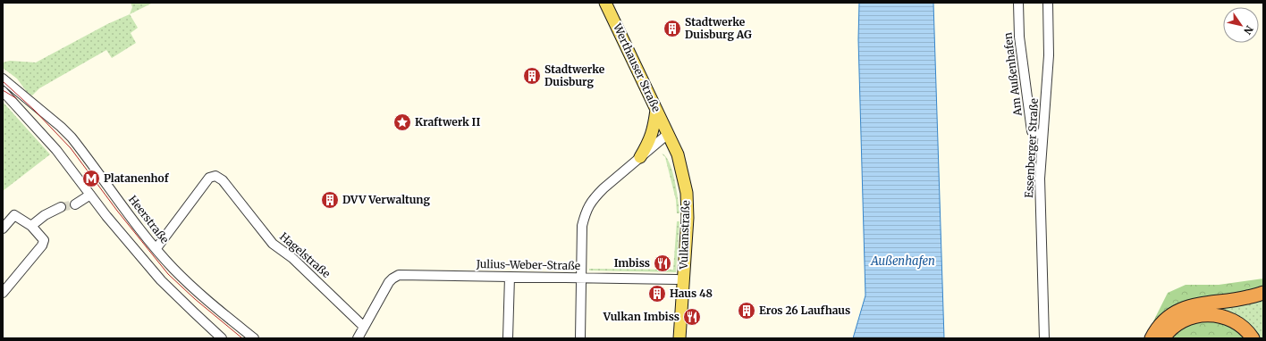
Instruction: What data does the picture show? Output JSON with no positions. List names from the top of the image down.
{
  "streets": {
    "main road": ["Werthauser Straße", "Vulkanstraße"],
    "street": [
      "Am Außenhafen",
      "Essenberger Straße",
      "Heerstraße",
      "Hagelstraße",
      "Julius-Weber-Straße"
    ]
  },
  "crossings": [
    ["Werthauser Straße", "Vulkanstraße"],
    ["Am Außenhafen", "Essenberger Straße"],
    ["Heerstraße", "Hagelstraße"],
    ["Hagelstraße", "Julius-Weber-Straße"]
  ],
  "water": ["Außenhafen"],
  "places": {
    "building": [
      "Stadtwerke Duisburg AG",
      "Stadtwerke Duisburg",
      "DVV Verwaltung",
      "Haus 48",
      "Eros 26 Laufhaus"
    ],
    "place": ["Kraftwerk II"],
    "metro station": ["Platanenhof"],
    "restaurant": ["Imbiss", "Vulkan Imbiss"]
  },
  "north": "bottom right"
}
